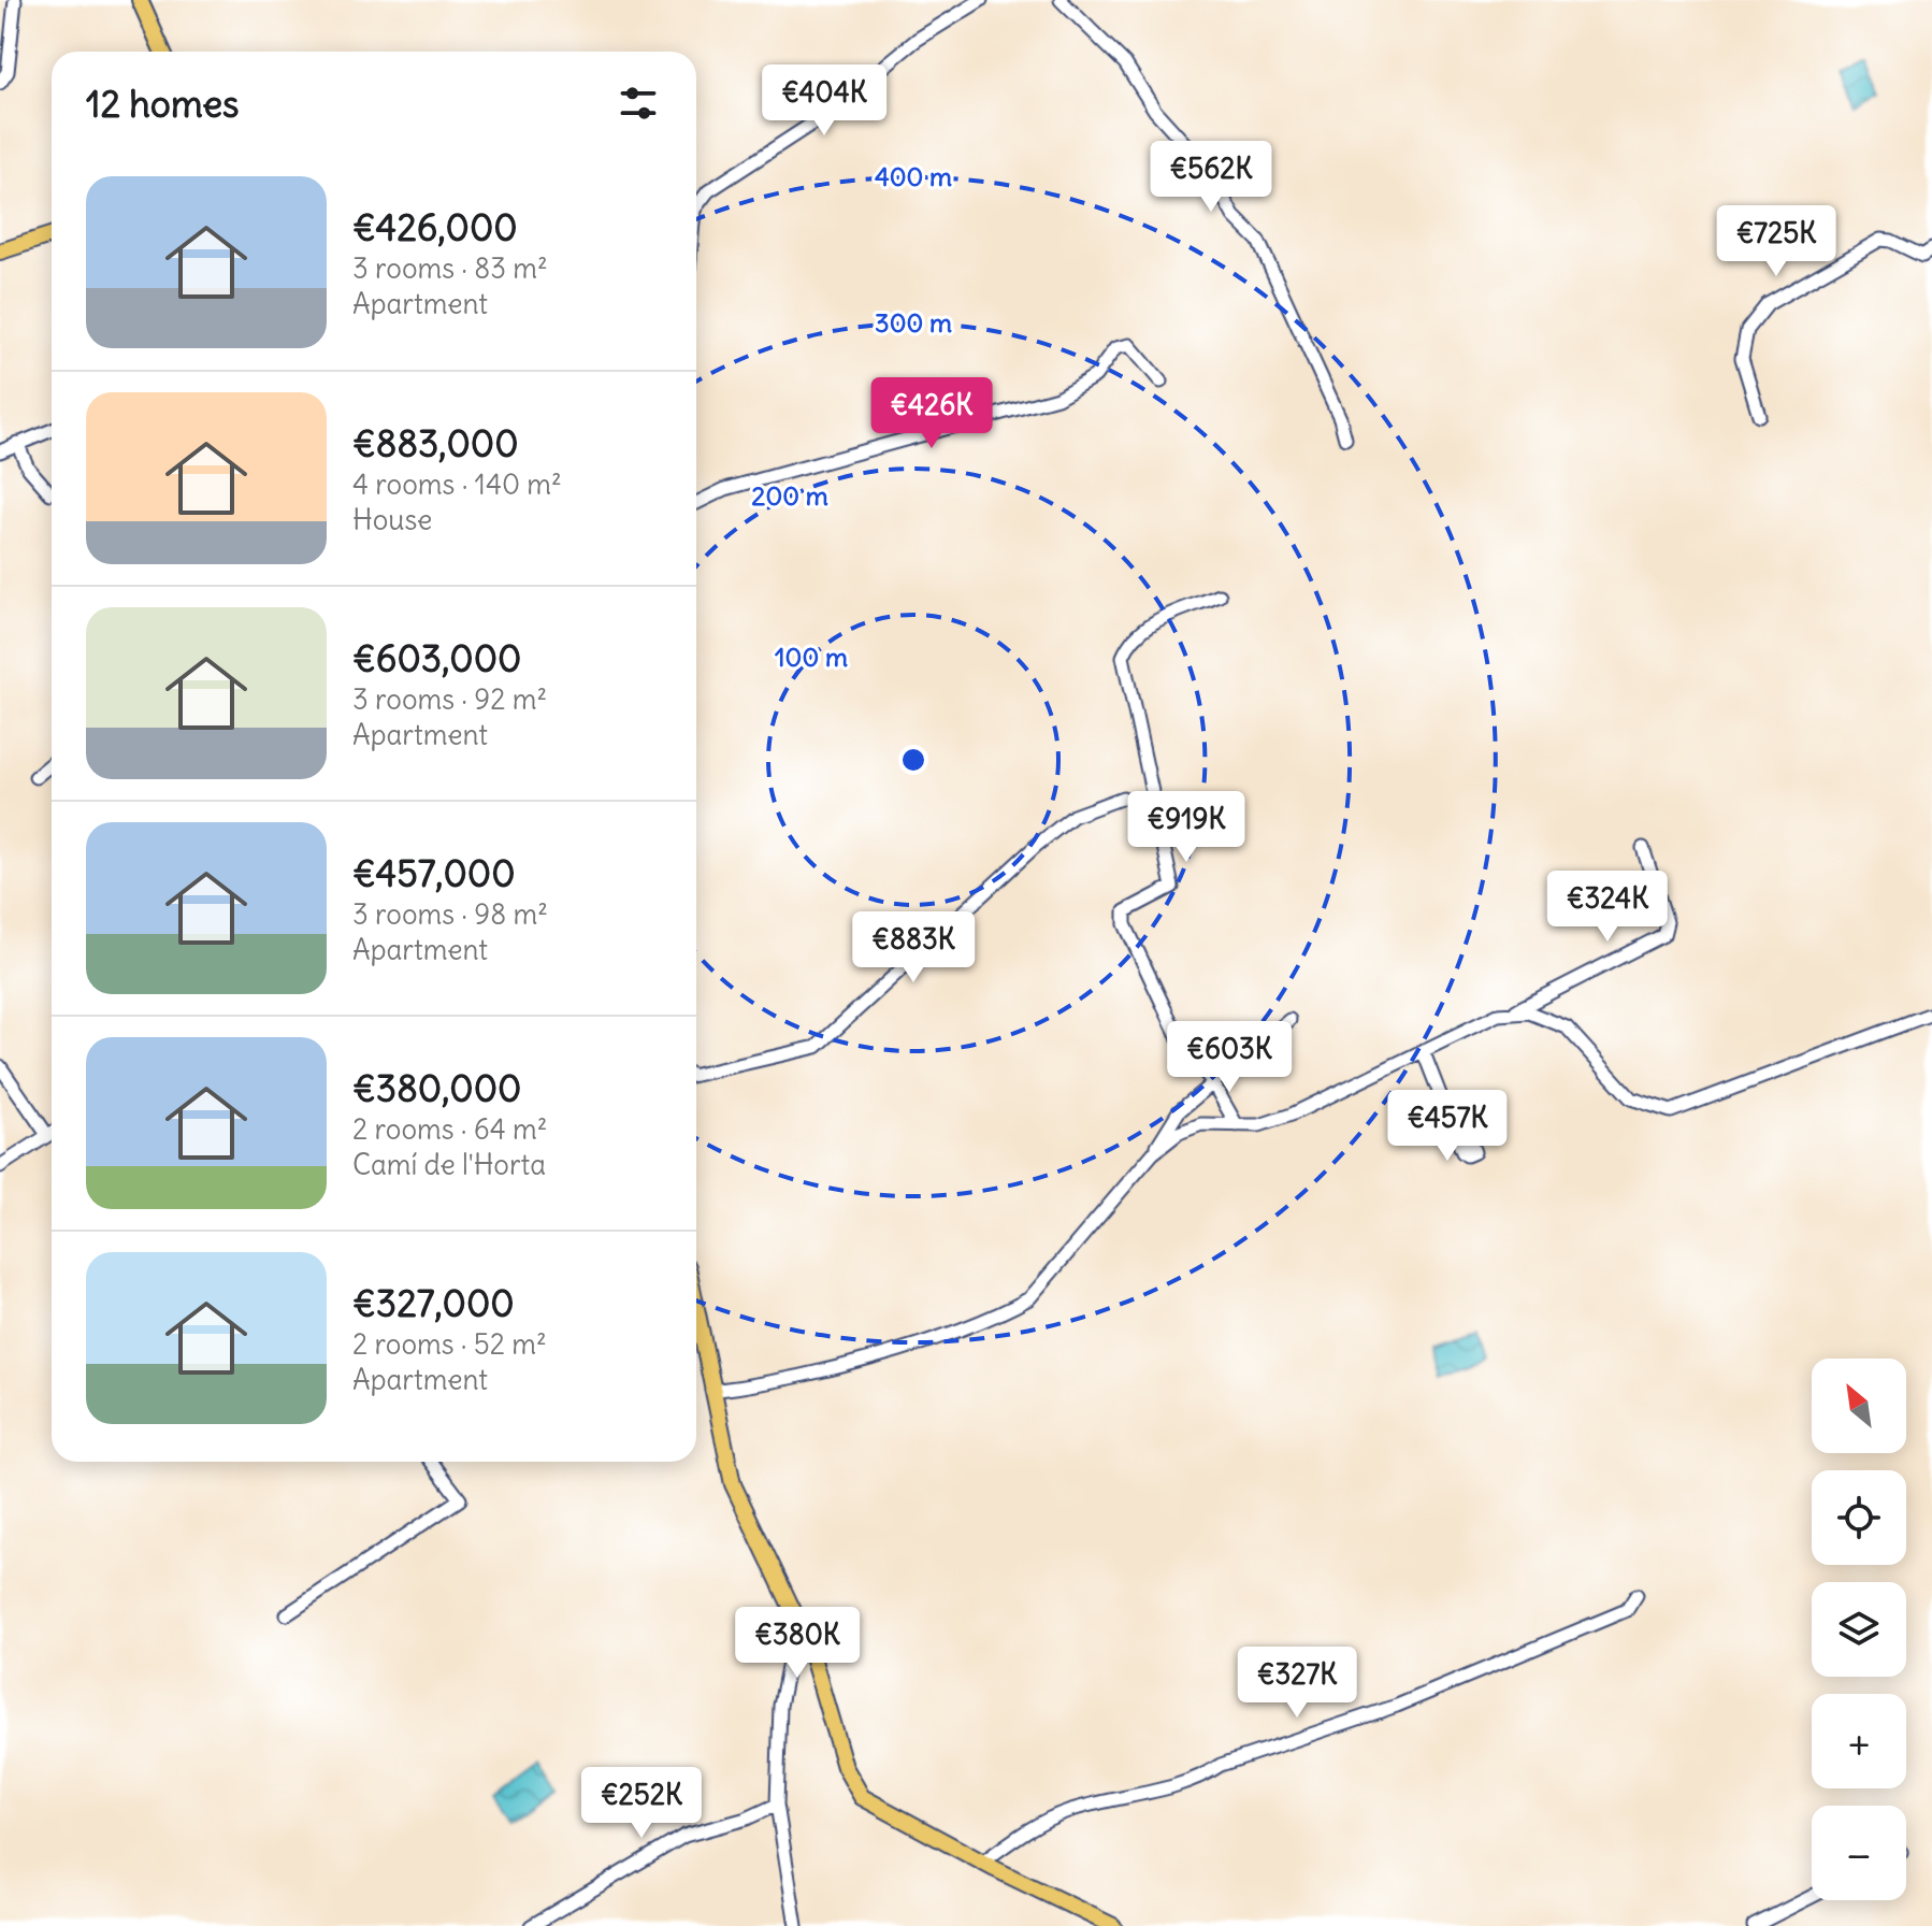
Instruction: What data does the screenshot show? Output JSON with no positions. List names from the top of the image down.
{
  "north": "top left",
  "page": {
    "heading": "12 homes",
    "price": [
      "€404K",
      "€562K",
      "€725K",
      "€426K",
      "€919K",
      "€324K",
      "€883K",
      "€603K",
      "€457K",
      "€380K",
      "€327K",
      "€252K"
    ],
    "list": [
      {
        "name": "€426,000",
        "note": "3 rooms · 83 m² · Apartment"
      },
      {
        "name": "€883,000",
        "note": "4 rooms · 140 m² · House"
      },
      {
        "name": "€603,000",
        "note": "3 rooms · 92 m² · Apartment"
      },
      {
        "name": "€457,000",
        "note": "3 rooms · 98 m² · Apartment"
      },
      {
        "name": "€380,000",
        "note": "2 rooms · 64 m² · Camí de l'Horta"
      },
      {
        "name": "€327,000",
        "note": "2 rooms · 52 m² · Apartment"
      }
    ],
    "map_buttons": ["+", "−"]
  },
  "rings": [
    "400 m",
    "300 m",
    "200 m",
    "100 m"
  ]
}
